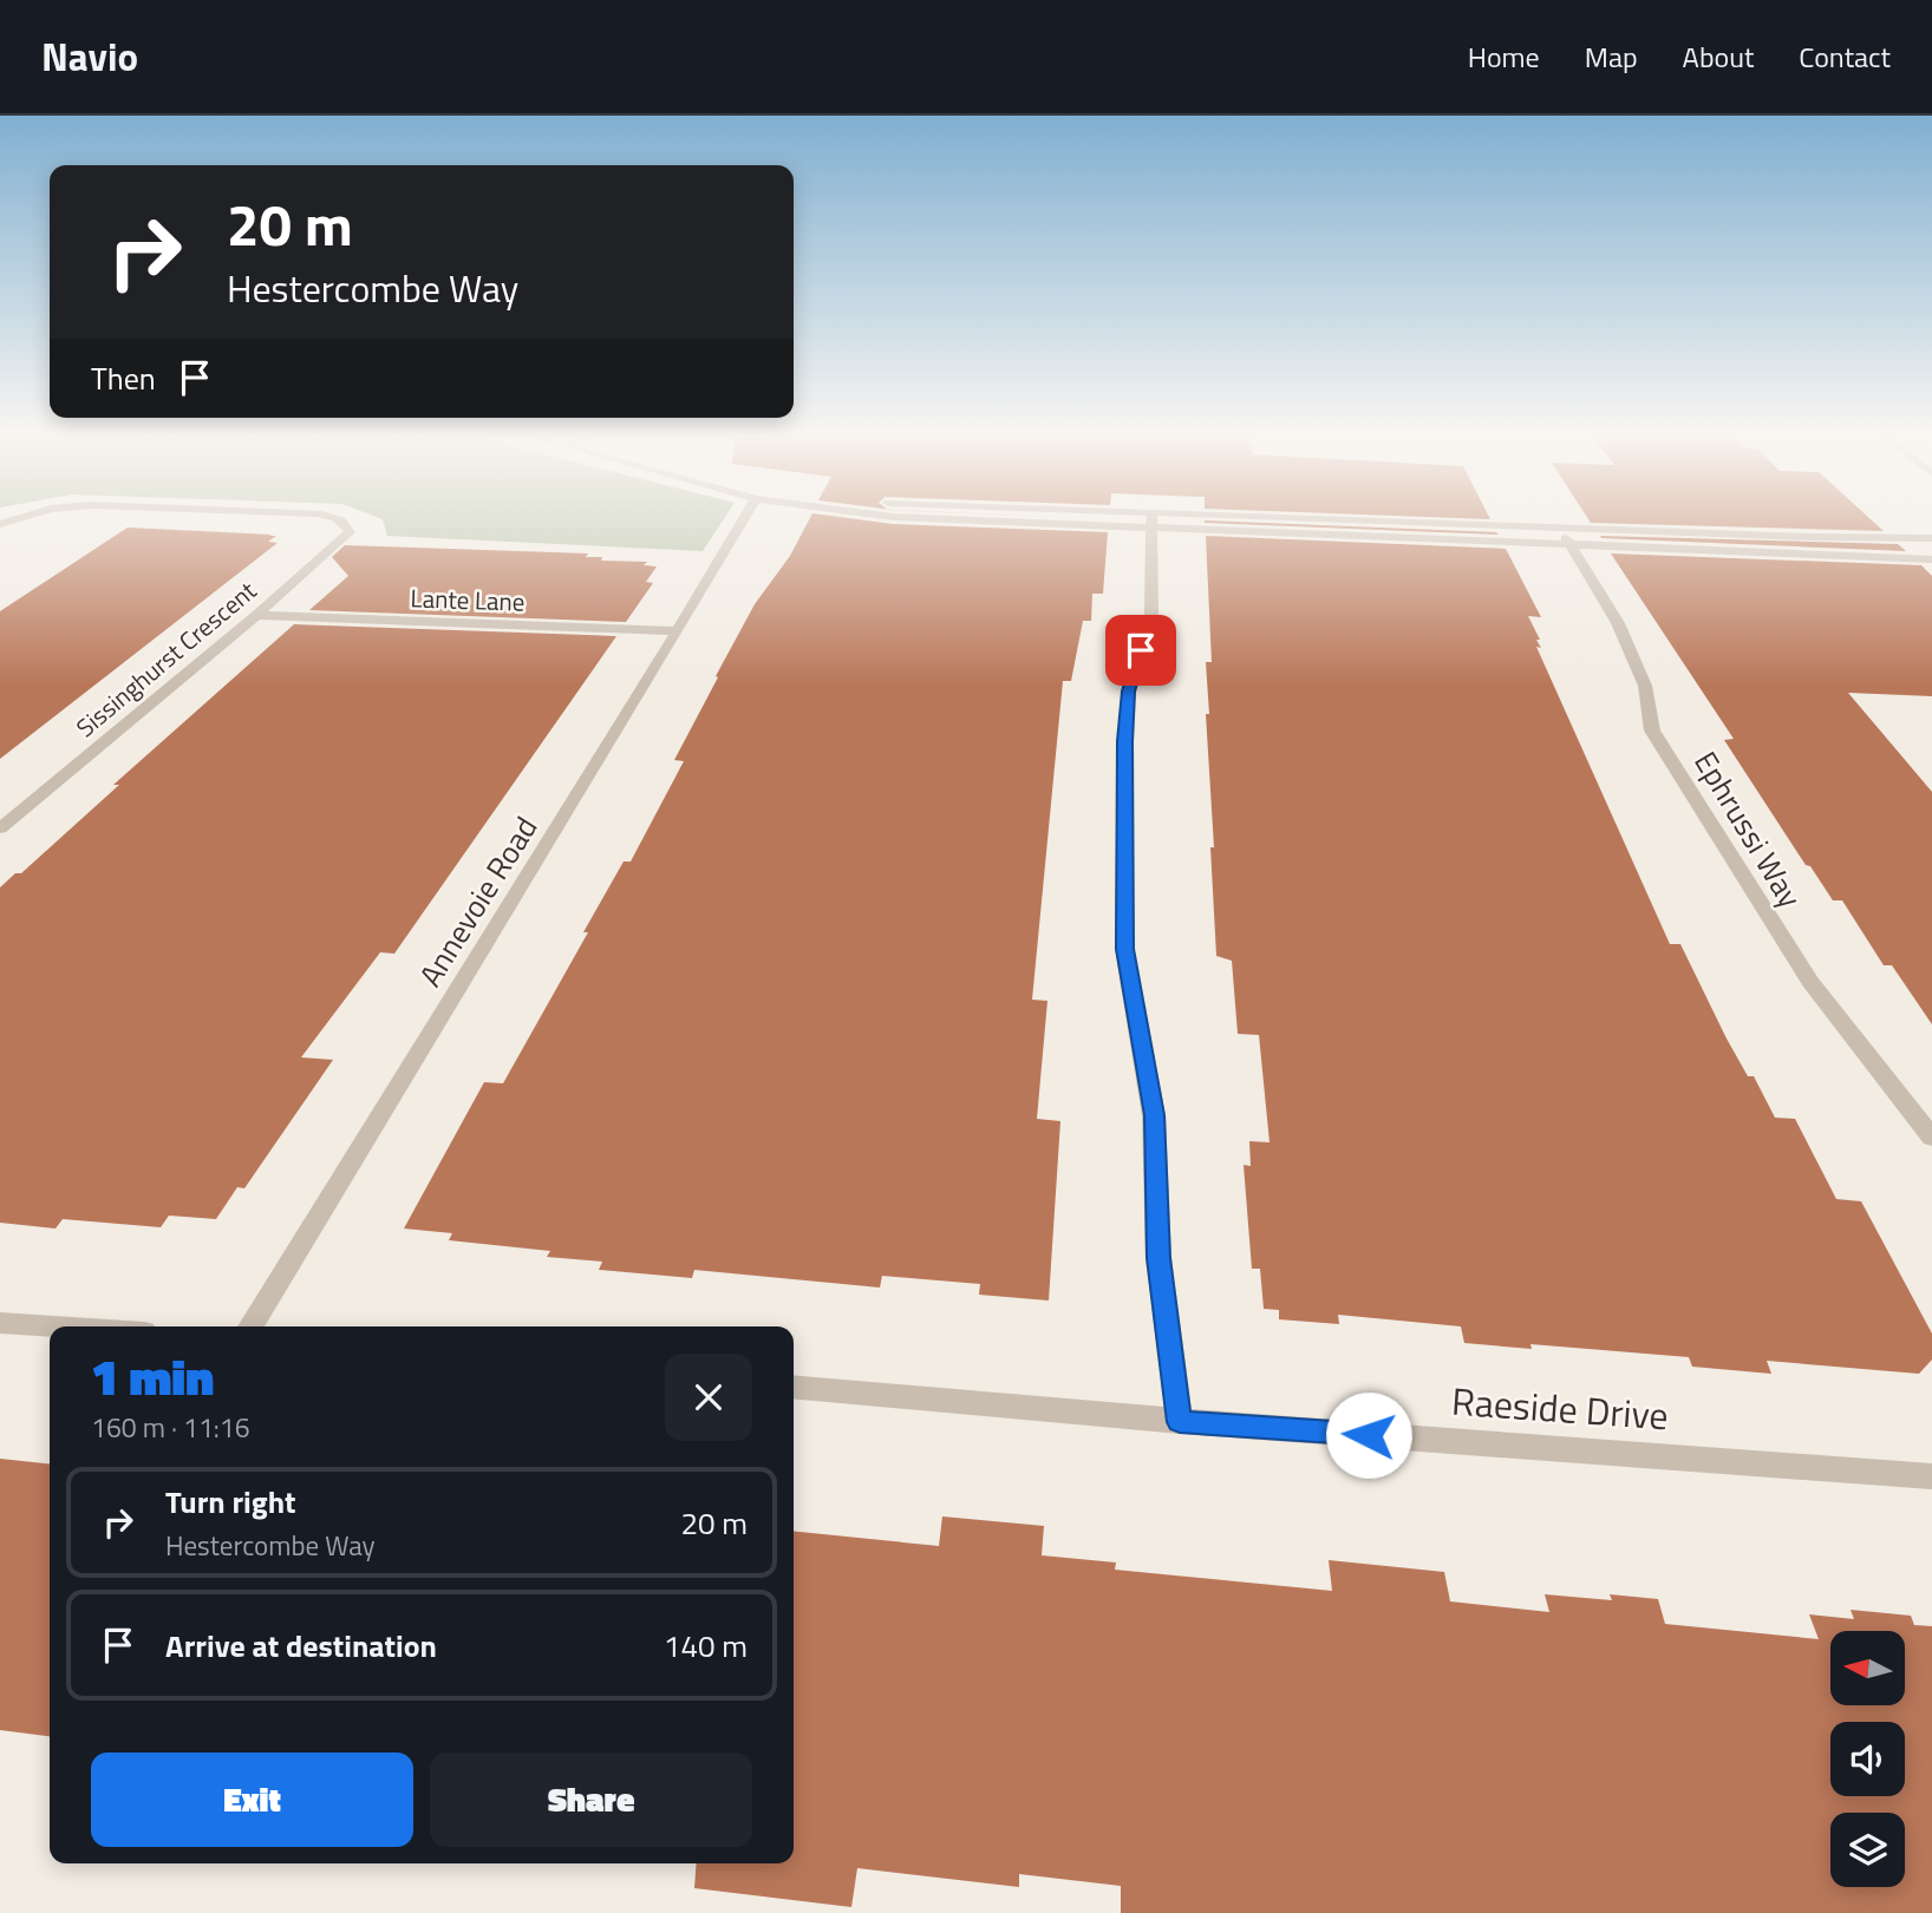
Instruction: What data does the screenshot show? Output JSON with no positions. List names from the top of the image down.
{
  "streets": {
    "street": [
      "Lante Lane",
      "Sissinghurst Crescent",
      "Ephrussi Way",
      "Annevoie Road",
      "Raeside Drive"
    ]
  },
  "crossings": [
    ["Lante Lane", "Sissinghurst Crescent"],
    ["Lante Lane", "Annevoie Road"]
  ],
  "north": "left",
  "page": {
    "header": "Navio",
    "nav": [
      "Home",
      "Map",
      "About",
      "Contact"
    ],
    "turn": ["20 m", "Hestercombe Way"],
    "then": "Then",
    "heading": ["1 min", "160 m · 11:16"],
    "list": [
      {
        "name": "Turn right",
        "note": "Hestercombe Way",
        "value": "20 m"
      },
      {
        "name": "Arrive at destination",
        "value": "140 m"
      }
    ],
    "buttons": ["Exit", "Share"]
  }
}
